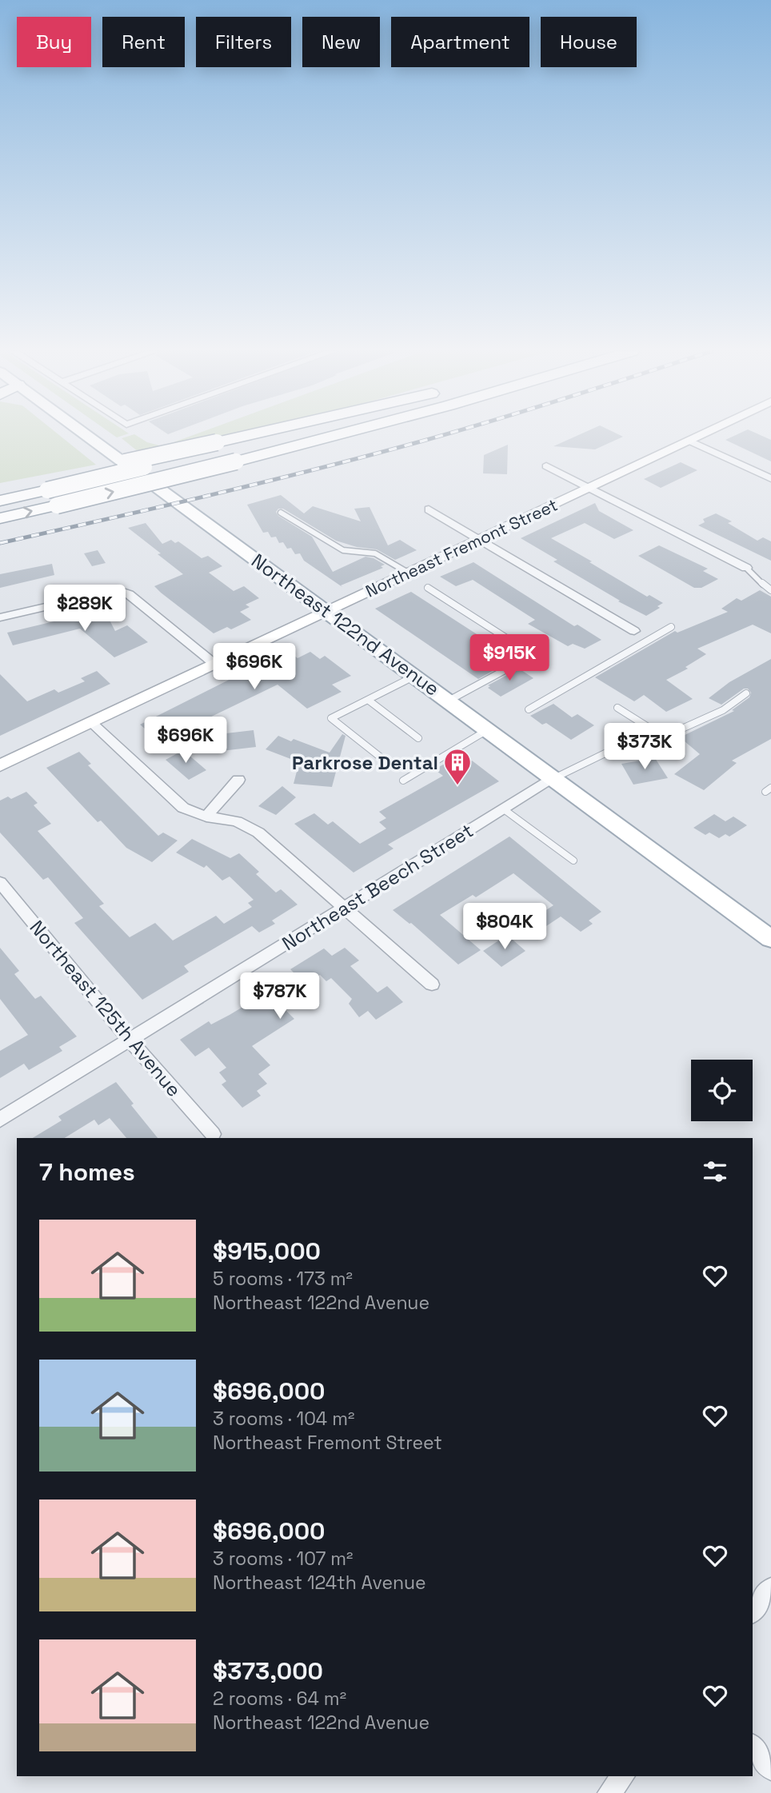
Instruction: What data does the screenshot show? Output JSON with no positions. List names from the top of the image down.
{
  "streets": {
    "main road": ["Northeast Fremont Street", "Northeast 122nd Avenue"],
    "street": ["Northeast Beech Street", "Northeast 125th Avenue"]
  },
  "crossings": [
    ["Northeast Fremont Street", "Northeast 122nd Avenue"],
    ["Northeast 122nd Avenue", "Northeast Beech Street"],
    ["Northeast Beech Street", "Northeast 125th Avenue"]
  ],
  "places": {
    "building": ["Parkrose Dental"]
  },
  "page": {
    "chip": [
      "Buy",
      "Rent",
      "Filters",
      "New",
      "Apartment",
      "House"
    ],
    "price": [
      "$289K",
      "$915K",
      "$696K",
      "$696K",
      "$373K",
      "$804K",
      "$787K"
    ],
    "heading": "7 homes",
    "list": [
      {
        "name": "$915,000",
        "note": "5 rooms · 173 m² · Northeast 122nd Avenue"
      },
      {
        "name": "$696,000",
        "note": "3 rooms · 104 m² · Northeast Fremont Street"
      },
      {
        "name": "$696,000",
        "note": "3 rooms · 107 m² · Northeast 124th Avenue"
      },
      {
        "name": "$373,000",
        "note": "2 rooms · 64 m² · Northeast 122nd Avenue"
      }
    ]
  }
}
